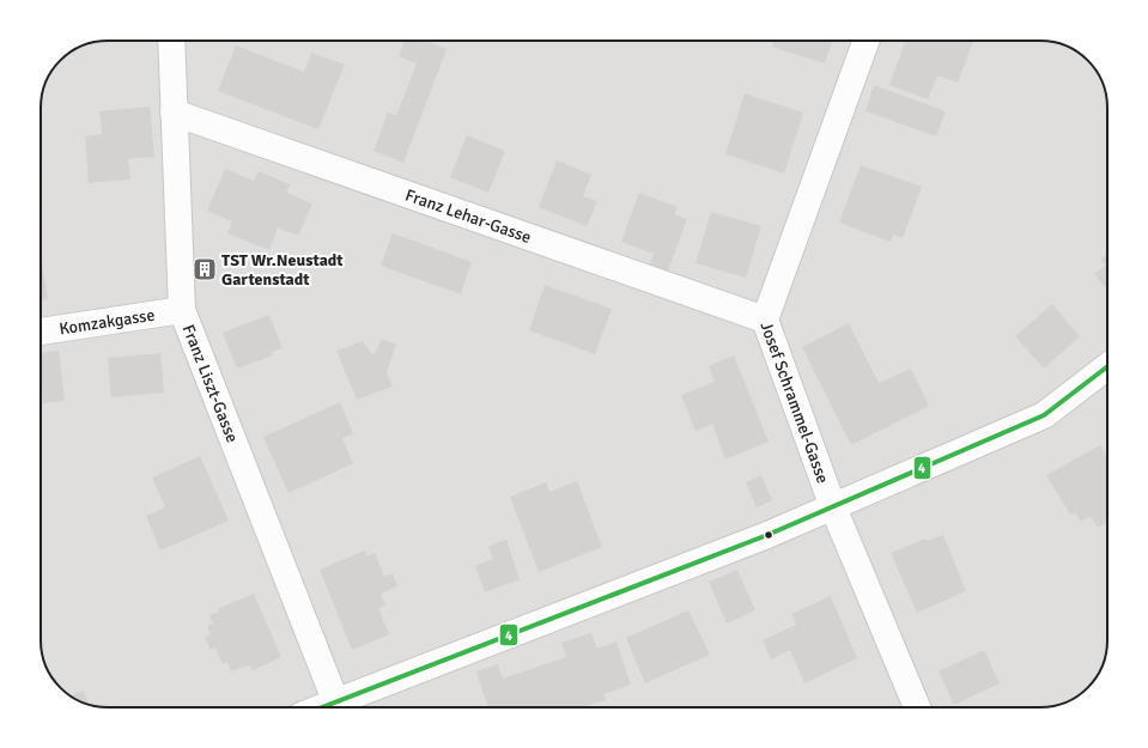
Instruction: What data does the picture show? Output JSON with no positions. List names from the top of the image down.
{
  "streets": {
    "street": [
      "Franz Lehar-Gasse",
      "Komzakgasse",
      "Franz Liszt-Gasse",
      "Josef Schrammel-Gasse"
    ]
  },
  "crossings": [
    ["Franz Lehar-Gasse", "Franz Liszt-Gasse"],
    ["Franz Lehar-Gasse", "Josef Schrammel-Gasse"],
    ["Komzakgasse", "Franz Liszt-Gasse"]
  ],
  "places": {
    "building": ["TST Wr.Neustadt Gartenstadt"]
  },
  "lines": ["transit line 4"]
}
